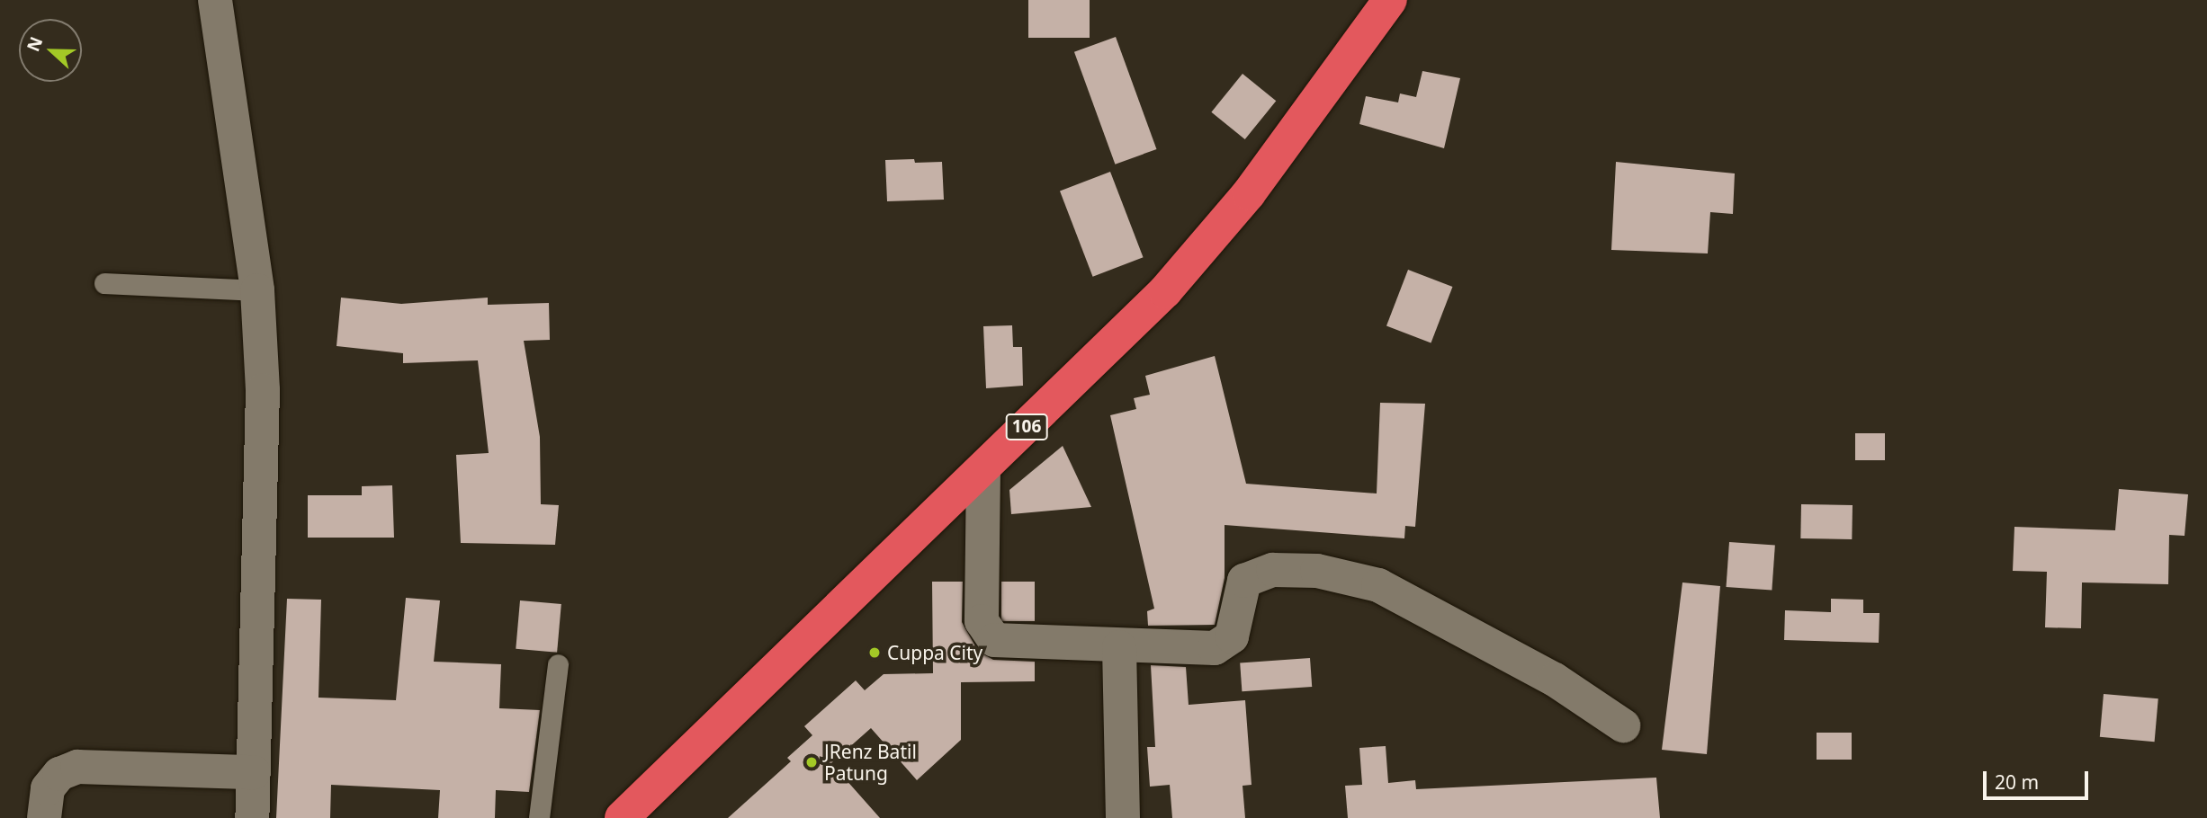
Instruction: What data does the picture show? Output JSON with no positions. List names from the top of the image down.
{
  "streets": {
    "highway": ["106"]
  },
  "places": ["Cuppa City", "JRenz Batil Patung"],
  "scale_bar": "20 m",
  "north": "left"
}
